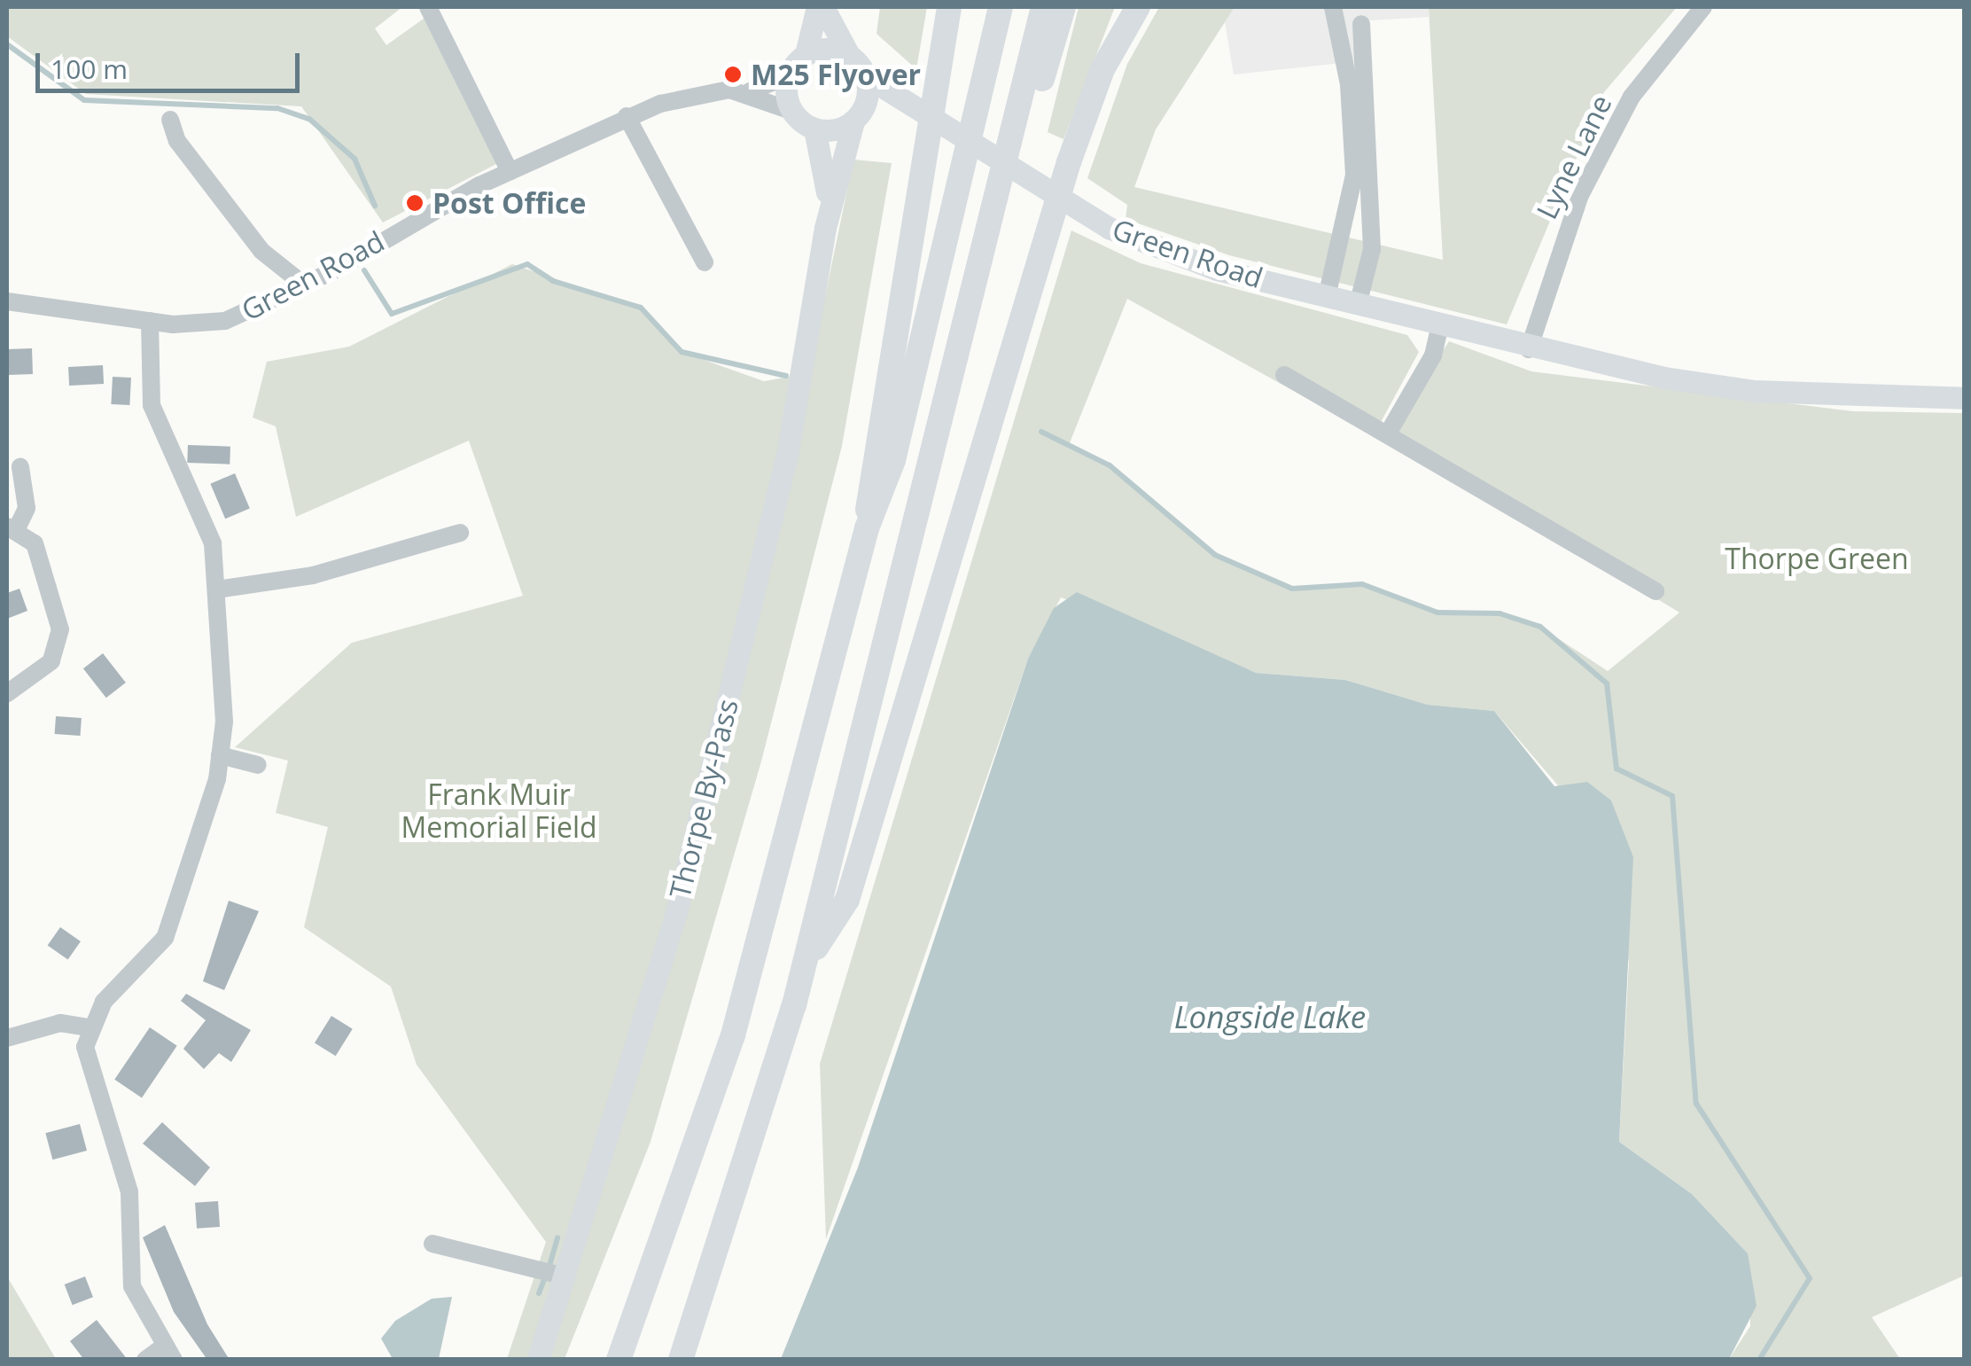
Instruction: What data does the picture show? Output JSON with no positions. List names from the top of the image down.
{
  "streets": {
    "main road": ["Green Road", "Thorpe By-Pass"],
    "street": ["Lyne Lane"]
  },
  "crossings": [
    ["Lyne Lane", "Green Road"],
    ["Green Road", "Thorpe By-Pass"]
  ],
  "water": ["Longside Lake"],
  "parks": ["Thorpe Green", "Frank Muir Memorial Field"],
  "places": ["M25 Flyover", "Post Office"],
  "scale_bar": "100 m"
}
